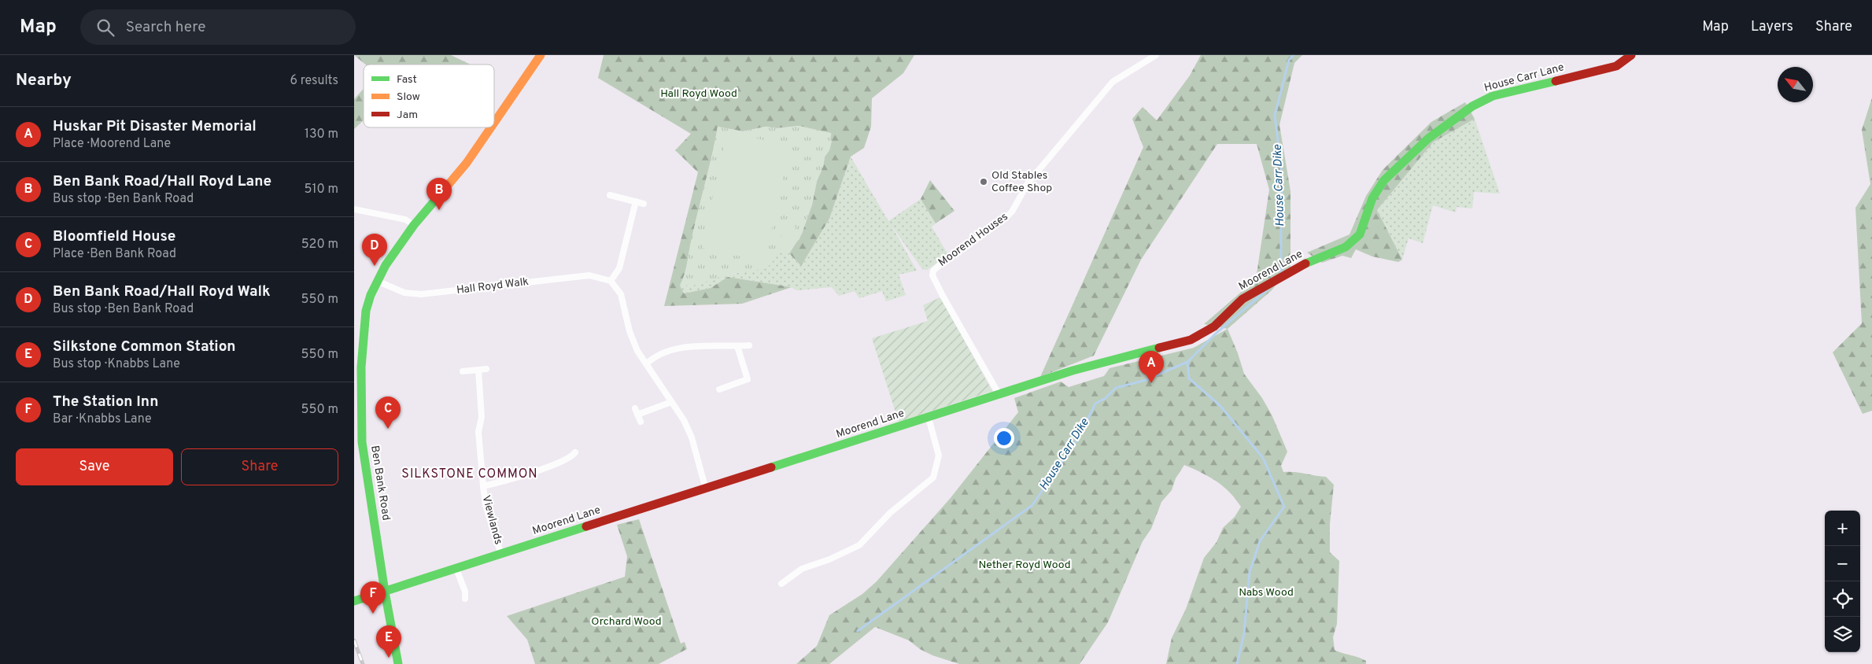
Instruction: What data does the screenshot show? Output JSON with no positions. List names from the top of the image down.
{
  "streets": {
    "street": [
      "House Carr Lane",
      "Moorend Houses",
      "Moorend Lane",
      "Hall Royd Walk",
      "Ben Bank Road",
      "Viewlands"
    ]
  },
  "crossings": [
    ["House Carr Lane", "Moorend Lane"],
    ["Moorend Houses", "Moorend Lane"],
    ["Moorend Lane", "Ben Bank Road"],
    ["Moorend Lane", "Viewlands"],
    ["Hall Royd Walk", "Ben Bank Road"]
  ],
  "districts": ["SILKSTONE COMMON"],
  "water": ["House Carr Dike"],
  "parks": [
    "Hall Royd Wood",
    "Nether Royd Wood",
    "Nabs Wood",
    "Orchard Wood"
  ],
  "places": ["Old Stables Coffee Shop"],
  "legend": ["Fast", "Slow", "Jam"],
  "north": "top left",
  "page": {
    "header": "Map",
    "search": "Search here",
    "nav": ["Map", "Layers", "Share"],
    "heading": ["Nearby", "6 results"],
    "list": [
      {
        "mark": "A",
        "name": "Huskar Pit Disaster Memorial",
        "note": "Place · Moorend Lane",
        "value": "130 m"
      },
      {
        "mark": "B",
        "name": "Ben Bank Road/Hall Royd Lane",
        "note": "Bus stop · Ben Bank Road",
        "value": "510 m"
      },
      {
        "mark": "C",
        "name": "Bloomfield House",
        "note": "Place · Ben Bank Road",
        "value": "520 m"
      },
      {
        "mark": "D",
        "name": "Ben Bank Road/Hall Royd Walk",
        "note": "Bus stop · Ben Bank Road",
        "value": "550 m"
      },
      {
        "mark": "E",
        "name": "Silkstone Common Station",
        "note": "Bus stop · Knabbs Lane",
        "value": "550 m"
      },
      {
        "mark": "F",
        "name": "The Station Inn",
        "note": "Bar · Knabbs Lane",
        "value": "550 m"
      }
    ],
    "pins": [
      "B",
      "D",
      "A",
      "C",
      "F",
      "E"
    ],
    "buttons": ["Save", "Share"],
    "map_buttons": ["+", "−"]
  }
}
